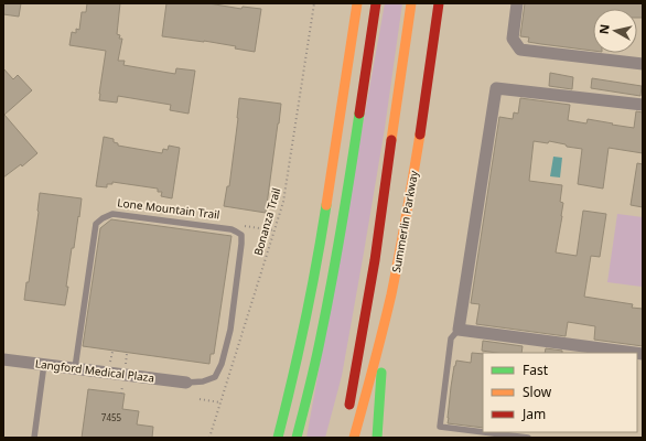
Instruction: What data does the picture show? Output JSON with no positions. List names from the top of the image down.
{
  "streets": {
    "highway": ["Summerlin Parkway"],
    "street": ["Langford Medical Plaza"],
    "path": ["Bonanza Trail"]
  },
  "house_numbers": ["7455"],
  "legend": ["Fast", "Slow", "Jam"],
  "north": "left"
}
